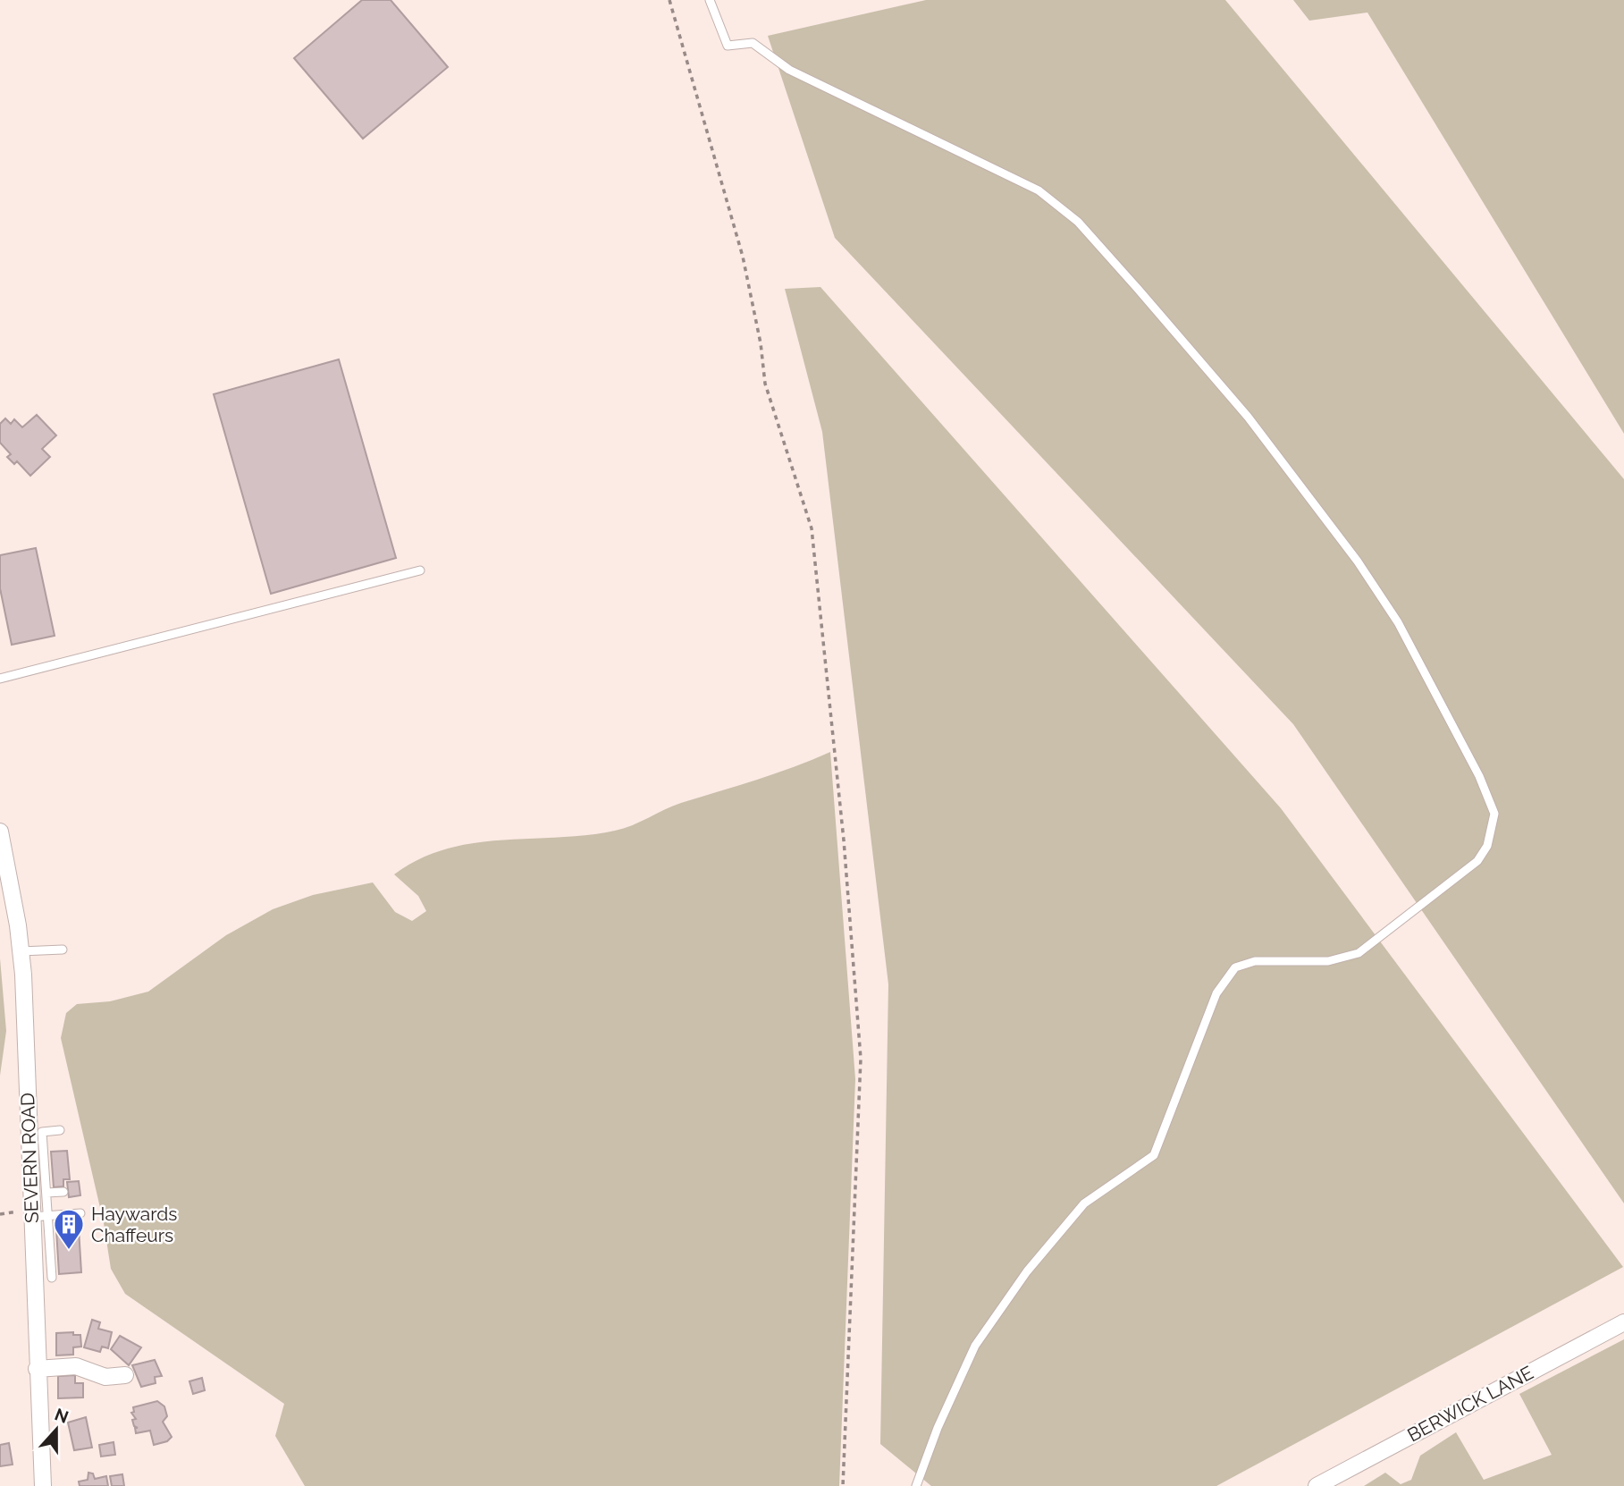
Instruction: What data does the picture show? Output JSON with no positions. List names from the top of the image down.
{
  "streets": {
    "street": ["SEVERN ROAD", "BERWICK LANE"]
  },
  "places": {
    "building": ["Haywards Chaffeurs"]
  },
  "north": "top"
}
